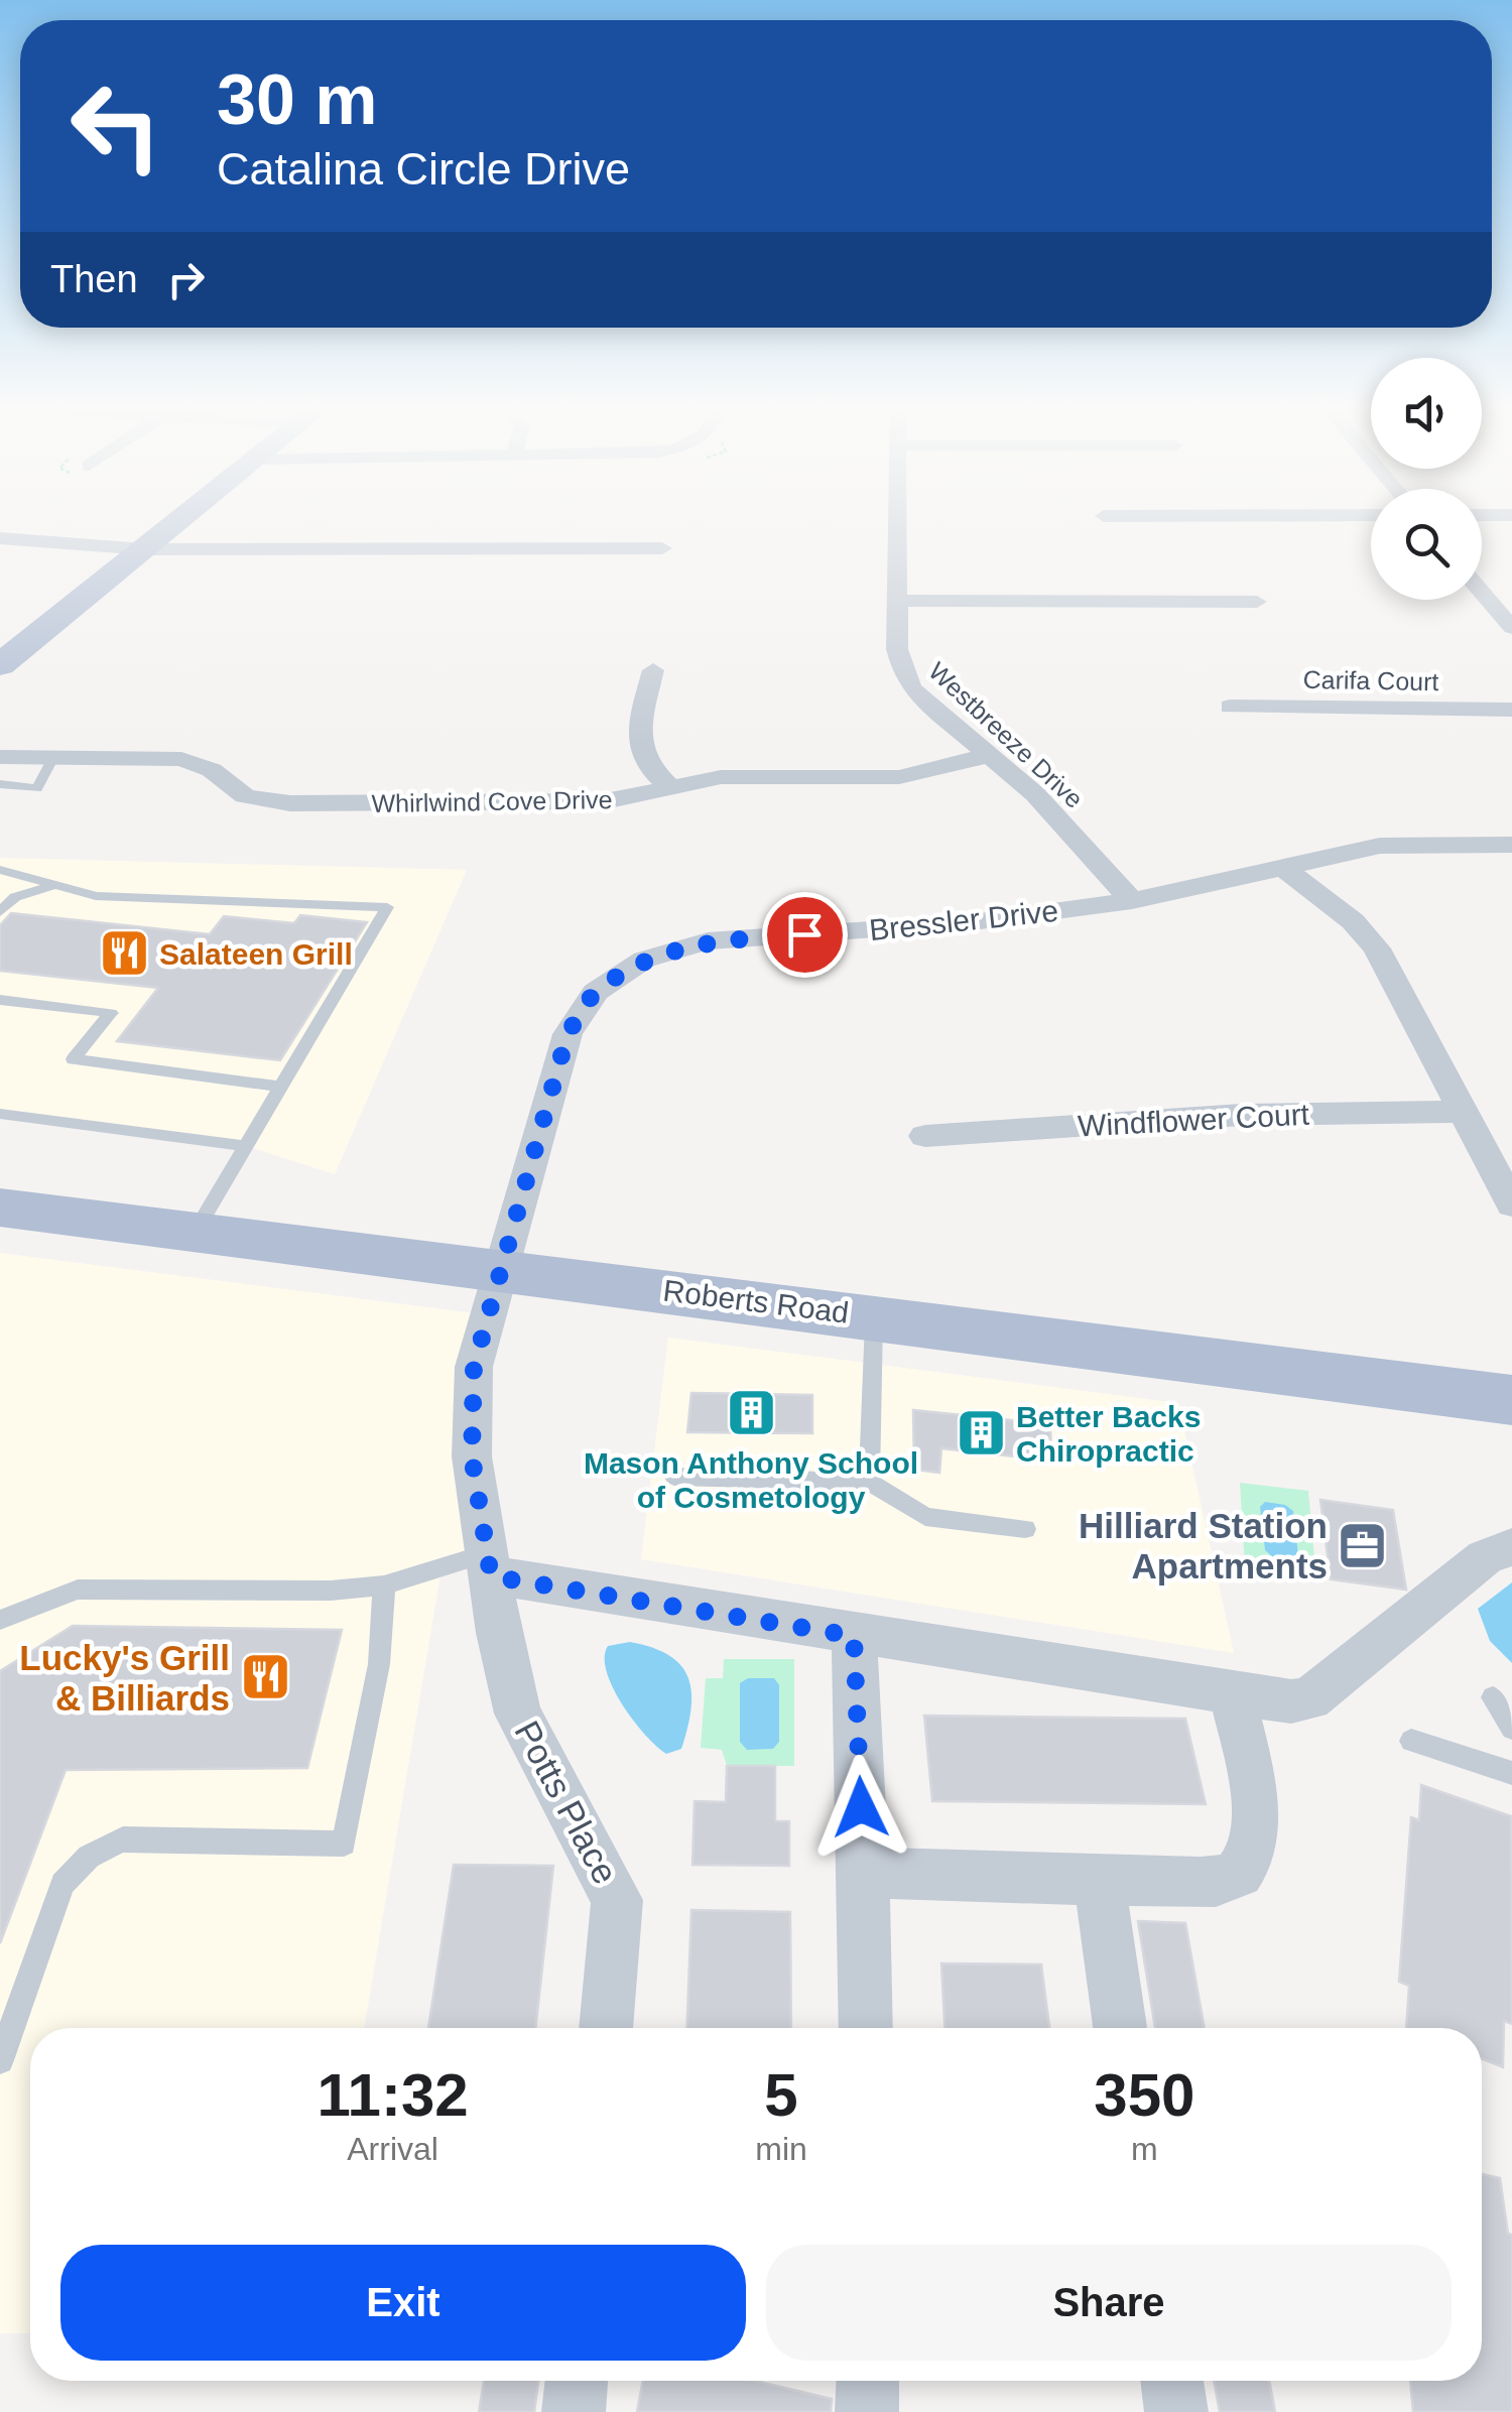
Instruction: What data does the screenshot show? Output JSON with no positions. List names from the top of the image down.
{
  "streets": {
    "main road": ["Roberts Road"],
    "street": [
      "Carifa Court",
      "Westbreeze Drive",
      "Whirlwind Cove Drive",
      "Bressler Drive",
      "Windflower Court",
      "Potts Place"
    ]
  },
  "crossings": [
    ["Westbreeze Drive", "Whirlwind Cove Drive"],
    ["Westbreeze Drive", "Bressler Drive"],
    ["Bressler Drive", "Roberts Road"],
    ["Bressler Drive", "Potts Place"],
    ["Roberts Road", "Potts Place"]
  ],
  "places": {
    "restaurant": ["Salateen Grill", "Lucky's Grill & Billiards"],
    "building": ["Mason Anthony School of Cosmetology", "Better Backs Chiropractic"],
    "office": ["Hilliard Station Apartments"]
  },
  "page": {
    "turn": ["30 m", "Catalina Circle Drive"],
    "then": "Then",
    "eta": [
      "11:32",
      "Arrival",
      "5",
      "min",
      "350",
      "m"
    ],
    "buttons": ["Exit", "Share"]
  }
}
